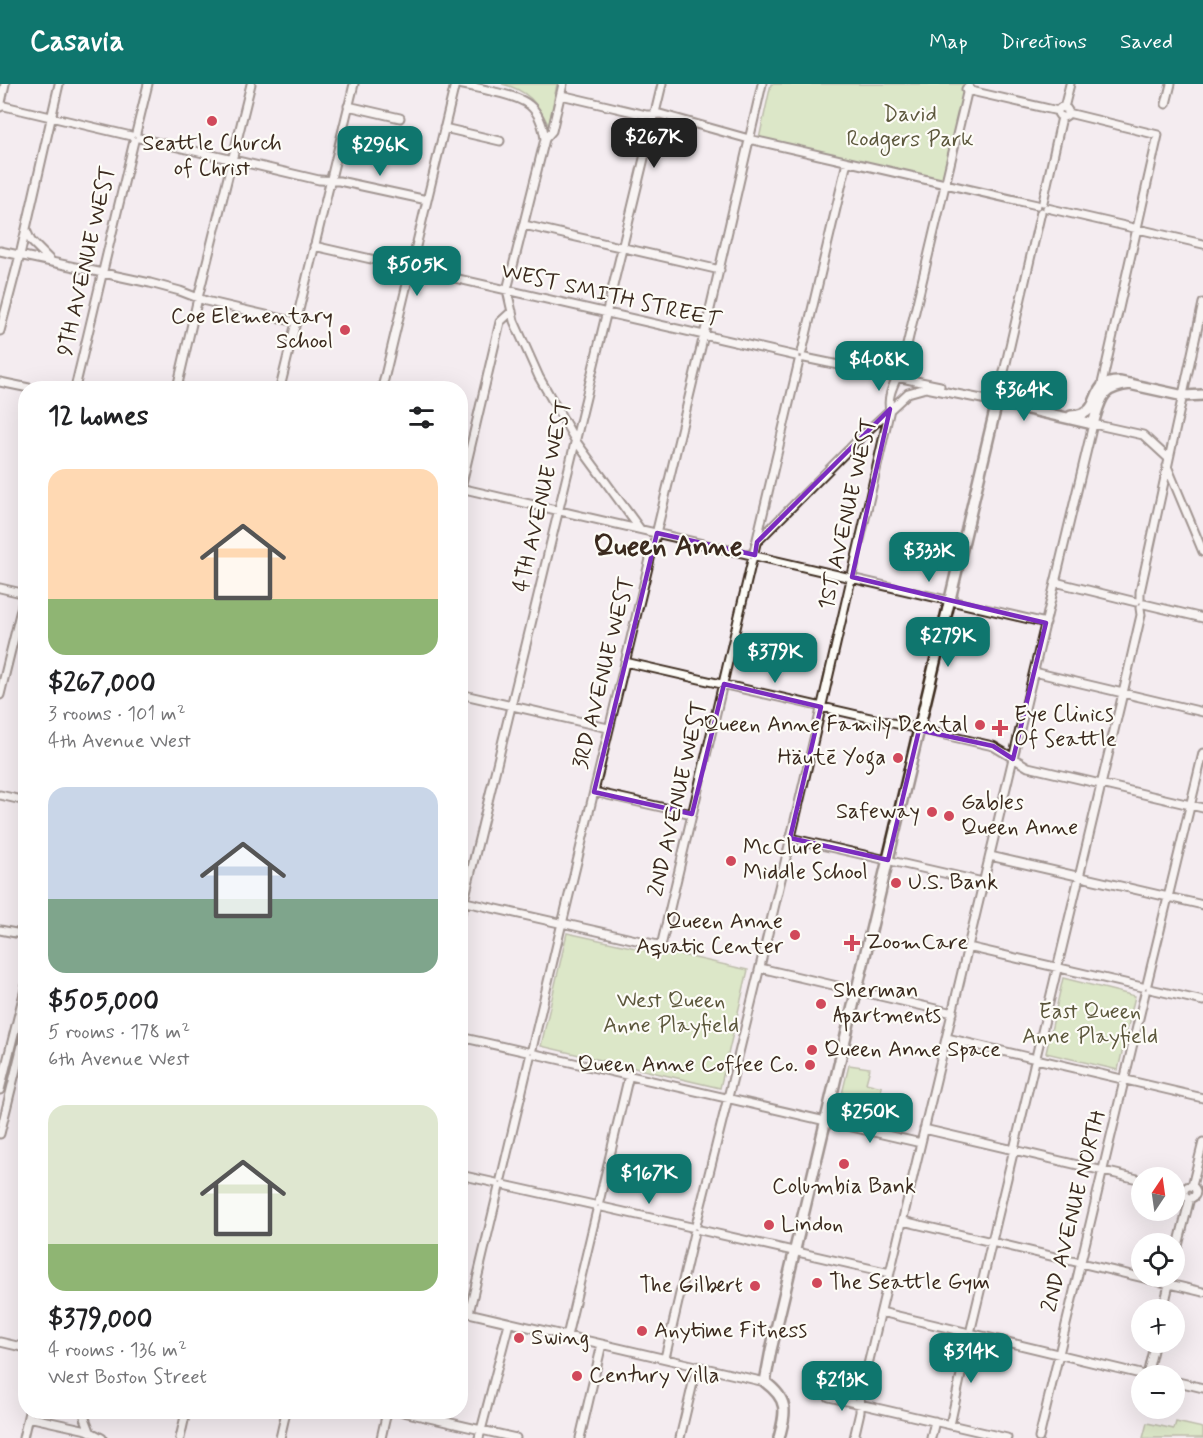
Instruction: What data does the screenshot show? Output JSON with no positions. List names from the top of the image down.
{
  "streets": {
    "street": [
      "9TH AVENUE WEST",
      "WEST SMITH STREET",
      "4TH AVENUE WEST",
      "1ST AVENUE WEST",
      "3RD AVENUE WEST",
      "2ND AVENUE WEST",
      "2ND AVENUE NORTH"
    ]
  },
  "crossings": [
    ["WEST SMITH STREET", "4TH AVENUE WEST"],
    ["WEST SMITH STREET", "1ST AVENUE WEST"],
    ["WEST SMITH STREET", "3RD AVENUE WEST"],
    ["WEST SMITH STREET", "2ND AVENUE WEST"],
    ["3RD AVENUE WEST", "2ND AVENUE WEST"]
  ],
  "districts": ["Queen Anne"],
  "parks": ["David Rodgers Park", "West Queen Anne Playfield", "East Queen Anne Playfield"],
  "places": {
    "other": [
      "Seattle Church of Christ",
      "Coe Elementary School",
      "Queen Anne Family Dental",
      "Häutē Yoga",
      "Safeway",
      "Gables Queen Anne",
      "McClure Middle School",
      "U.S. Bank",
      "Queen Anne Aquatic Center",
      "Sherman Apartments",
      "Queen Anne Space",
      "Queen Anne Coffee Co.",
      "Columbia Bank",
      "Lindon",
      "The Seattle Gym",
      "The Gilbert",
      "Anytime Fitness",
      "Swing",
      "Century Villa"
    ],
    "health": ["Eye Clinics Of Seattle", "ZoomCare"]
  },
  "north": "top",
  "page": {
    "header": "Casavia",
    "nav": ["Map", "Directions", "Saved"],
    "price": [
      "$267K",
      "$296K",
      "$505K",
      "$408K",
      "$364K",
      "$333K",
      "$279K",
      "$379K",
      "$250K",
      "$167K",
      "$314K",
      "$213K"
    ],
    "heading": "12 homes",
    "list": [
      {
        "name": "$267,000",
        "note": "3 rooms · 101 m² · 4th Avenue West"
      },
      {
        "name": "$505,000",
        "note": "5 rooms · 178 m² · 6th Avenue West"
      },
      {
        "name": "$379,000",
        "note": "4 rooms · 136 m² · West Boston Street"
      }
    ],
    "map_buttons": ["+", "−"]
  }
}
